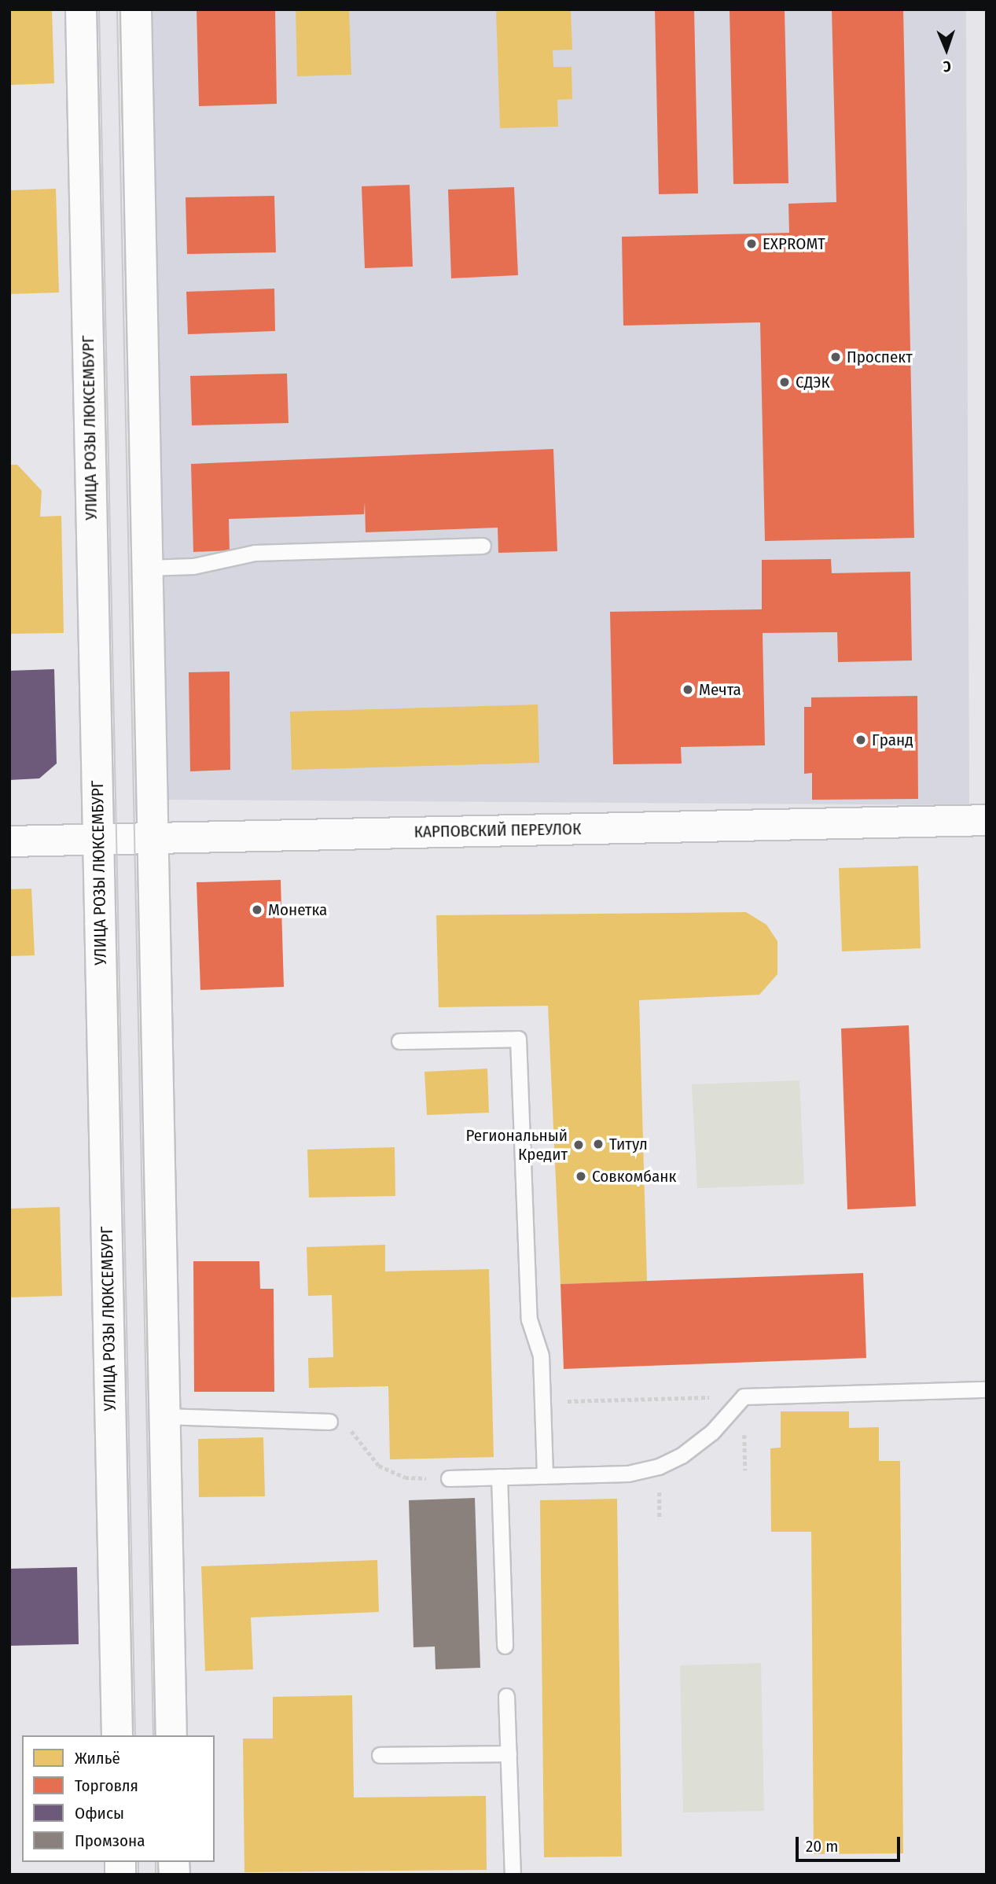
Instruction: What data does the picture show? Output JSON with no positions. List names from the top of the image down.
{
  "streets": {
    "main road": ["УЛИЦА РОЗЫ ЛЮКСЕМБУРГ", "КАРПОВСКИЙ ПЕРЕУЛОК"]
  },
  "crossings": [
    ["УЛИЦА РОЗЫ ЛЮКСЕМБУРГ", "КАРПОВСКИЙ ПЕРЕУЛОК"]
  ],
  "places": [
    "EXPROMT",
    "Проспект",
    "СДЭК",
    "Мечта",
    "Гранд",
    "Монетка",
    "Титул",
    "Региональный Кредит",
    "Совкомбанк"
  ],
  "legend": [
    "Жильё",
    "Торговля",
    "Офисы",
    "Промзона"
  ],
  "scale_bar": "20 m",
  "north": "bottom"
}
